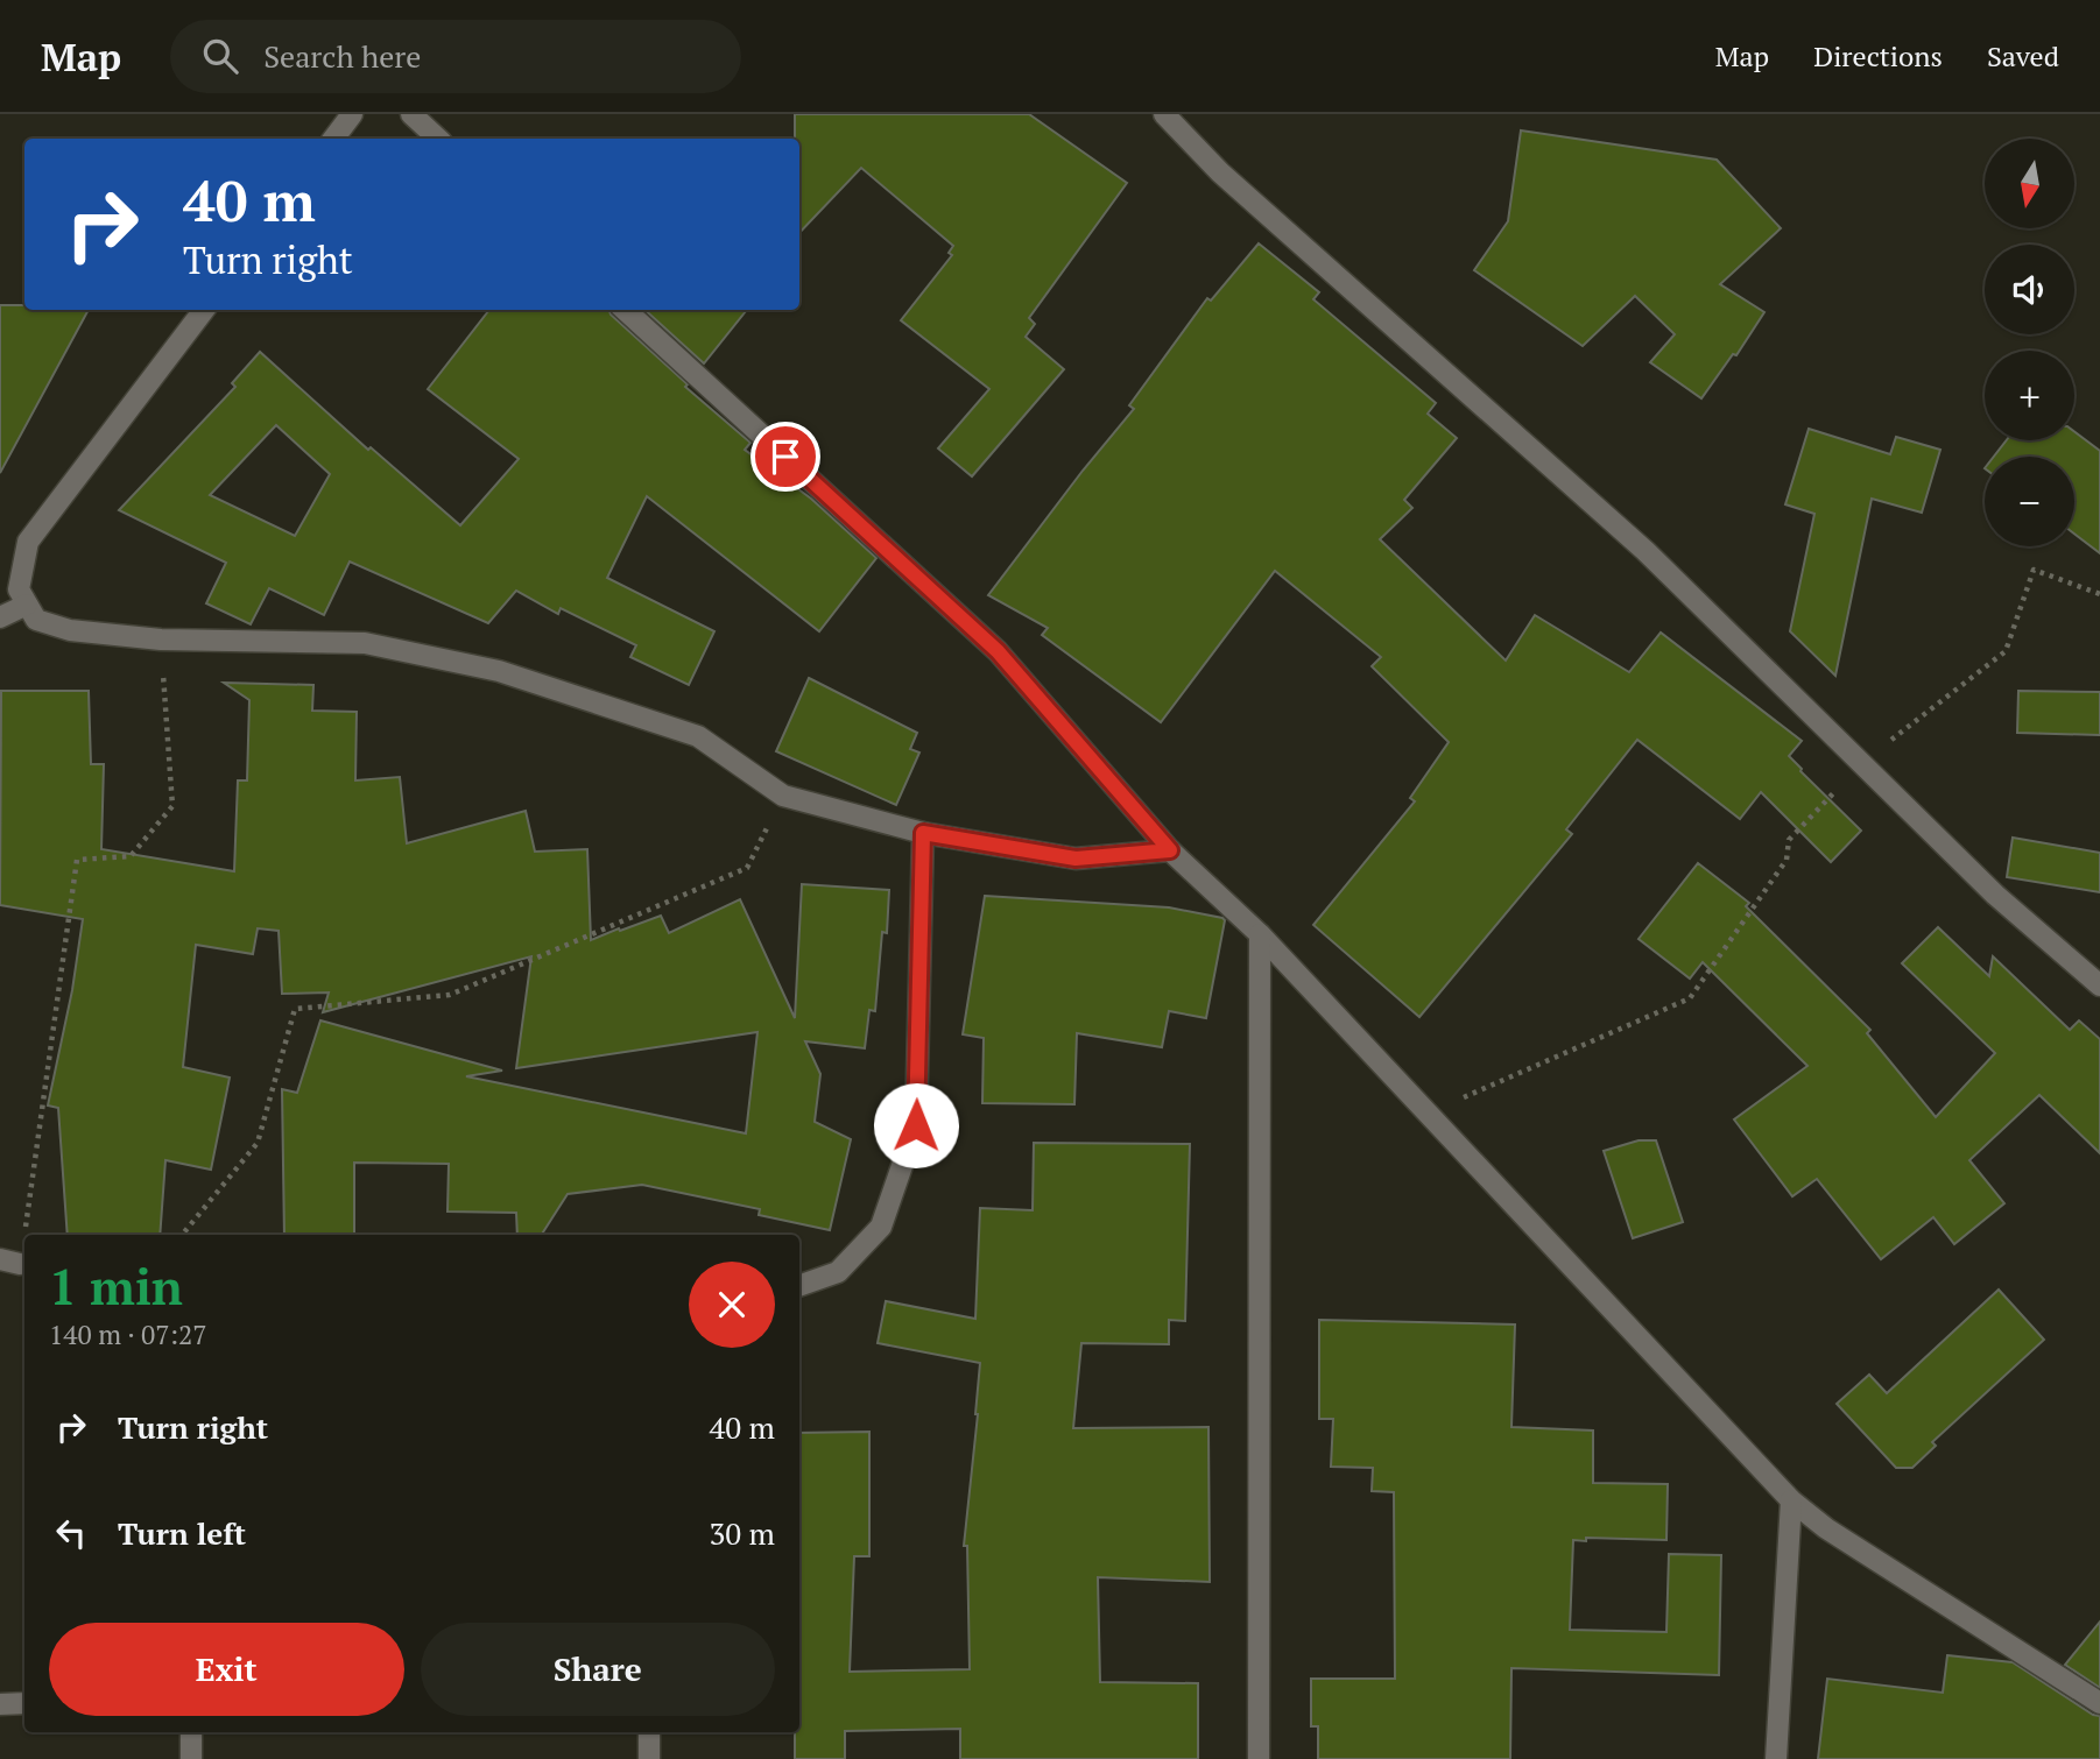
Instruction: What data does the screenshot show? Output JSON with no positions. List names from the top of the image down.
{
  "north": "bottom",
  "page": {
    "header": "Map",
    "search": "Search here",
    "nav": ["Map", "Directions", "Saved"],
    "map_buttons": ["+", "−"],
    "turn": ["40 m", "Turn right"],
    "heading": ["1 min", "140 m · 07:27"],
    "list": [
      {
        "name": "Turn right",
        "value": "40 m"
      },
      {
        "name": "Turn left",
        "value": "30 m"
      }
    ],
    "buttons": ["Exit", "Share"]
  }
}
